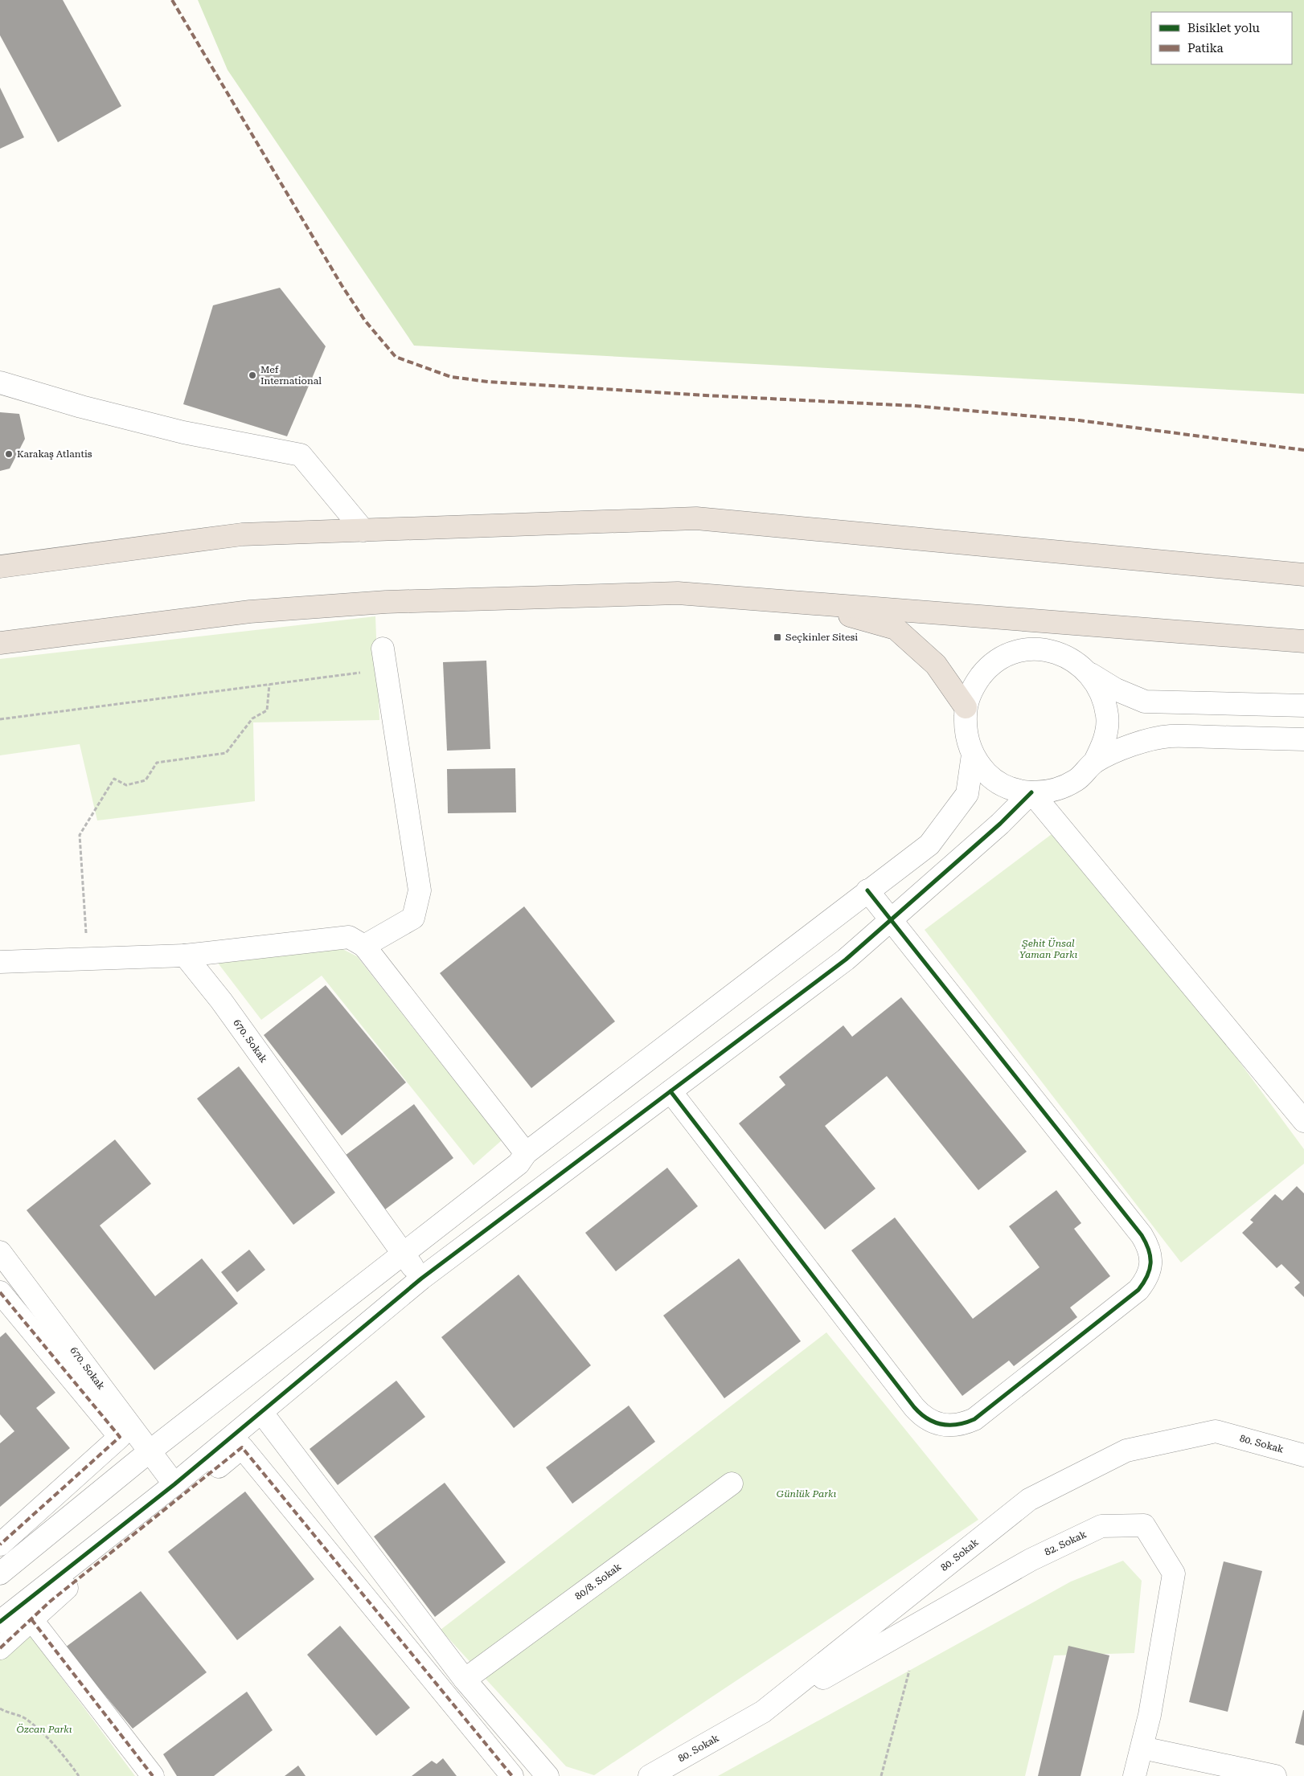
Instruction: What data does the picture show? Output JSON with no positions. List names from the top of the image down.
{
  "streets": {
    "street": [
      "670. Sokak",
      "80. Sokak",
      "82. Sokak",
      "80/8. Sokak"
    ]
  },
  "crossings": [
    ["80. Sokak", "82. Sokak"]
  ],
  "parks": ["Şehit Ünsal Yaman Parkı", "Günlük Parkı", "Özcan Parkı"],
  "places": {
    "other": ["Mef International", "Karakaş Atlantis"],
    "transit": ["Seçkinler Sitesi"]
  },
  "legend": ["Bisiklet yolu", "Patika"]
}
